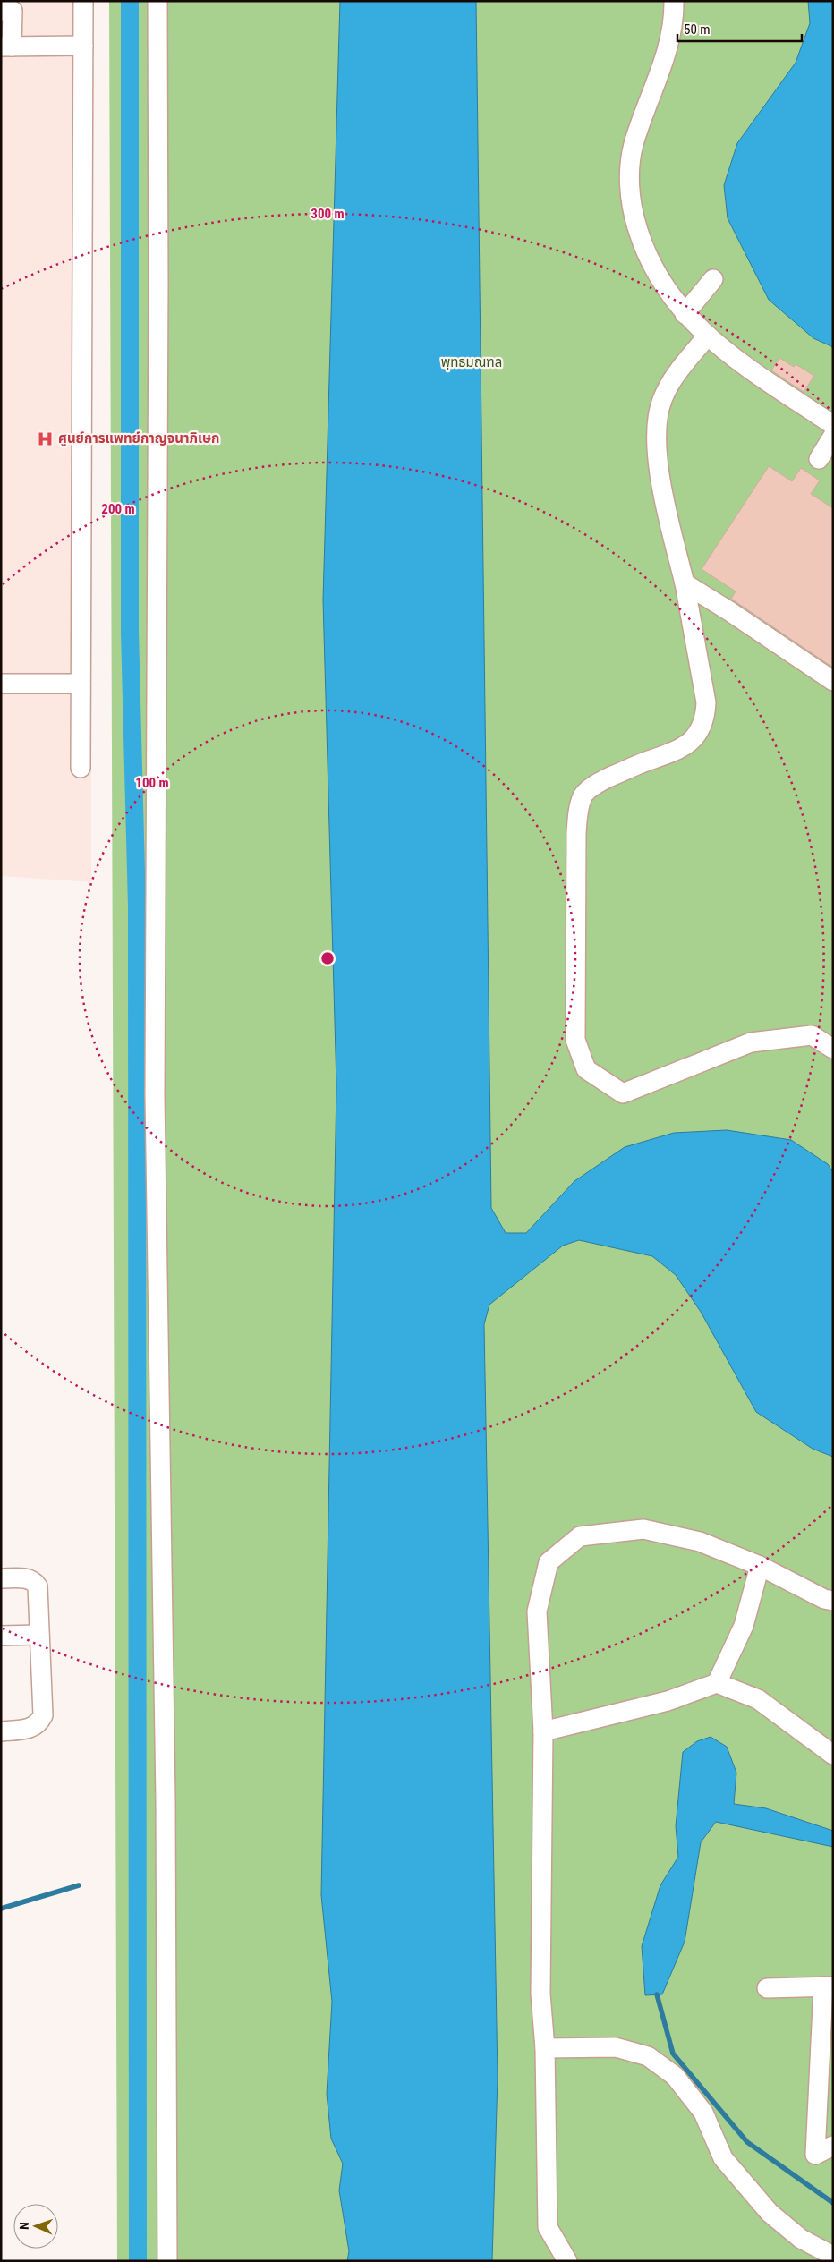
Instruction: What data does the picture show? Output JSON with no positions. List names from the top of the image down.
{
  "parks": ["พุทธมณฑล"],
  "places": {
    "hospital": ["ศูนย์การแพทย์กาญจนาภิเษก"]
  },
  "scale_bar": "50 m",
  "north": "left",
  "rings": ["300 m", "200 m", "100 m"]
}
